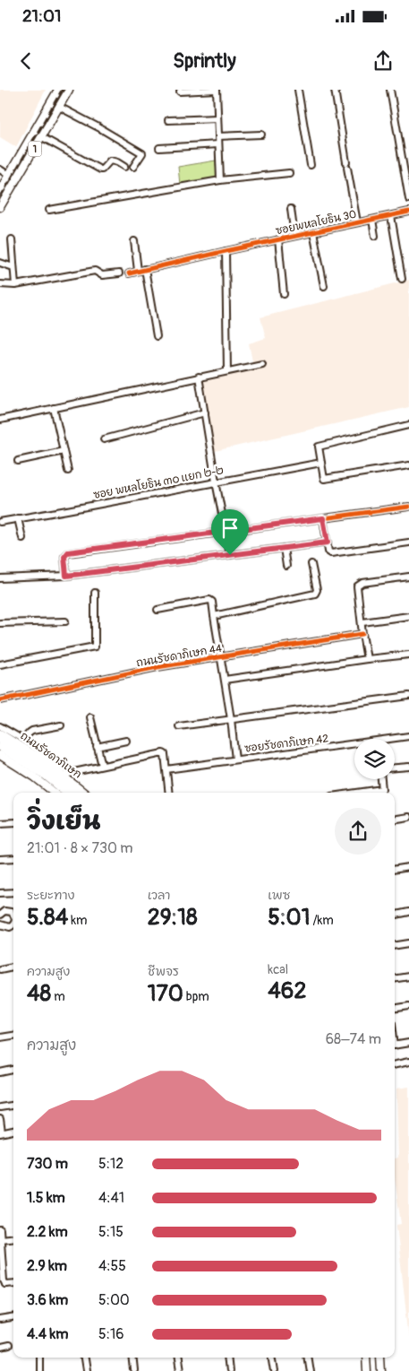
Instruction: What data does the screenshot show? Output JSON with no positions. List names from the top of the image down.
{
  "streets": {
    "main road": ["1", "ถนนรัชดาภิเษก"],
    "street": [
      "ซอยพหลโยธิน 30",
      "ซอย พหลโยธิน ๓๐ แยก ๒-๒",
      "ถนนรัชดาภิเษก 44",
      "ซอยรัชดาภิเษก 42"
    ]
  },
  "page": {
    "status": "21:01",
    "header": "Sprintly",
    "heading": ["วิ่งเย็น", "21:01 · 8 × 730 m"],
    "stats": [
      ["ระยะทาง", "5.84 km"],
      ["เวลา", "29:18"],
      ["เพซ", "5:01 /km"],
      ["ความสูง", "48 m"],
      ["ชีพจร", "170 bpm"],
      ["kcal", "462"]
    ],
    "chart": ["ความสูง", "68–74 m"],
    "list": [
      {
        "name": "730 m",
        "note": "5:12"
      },
      {
        "name": "1.5 km",
        "note": "4:41"
      },
      {
        "name": "2.2 km",
        "note": "5:15"
      },
      {
        "name": "2.9 km",
        "note": "4:55"
      },
      {
        "name": "3.6 km",
        "note": "5:00"
      },
      {
        "name": "4.4 km",
        "note": "5:16"
      }
    ]
  }
}
